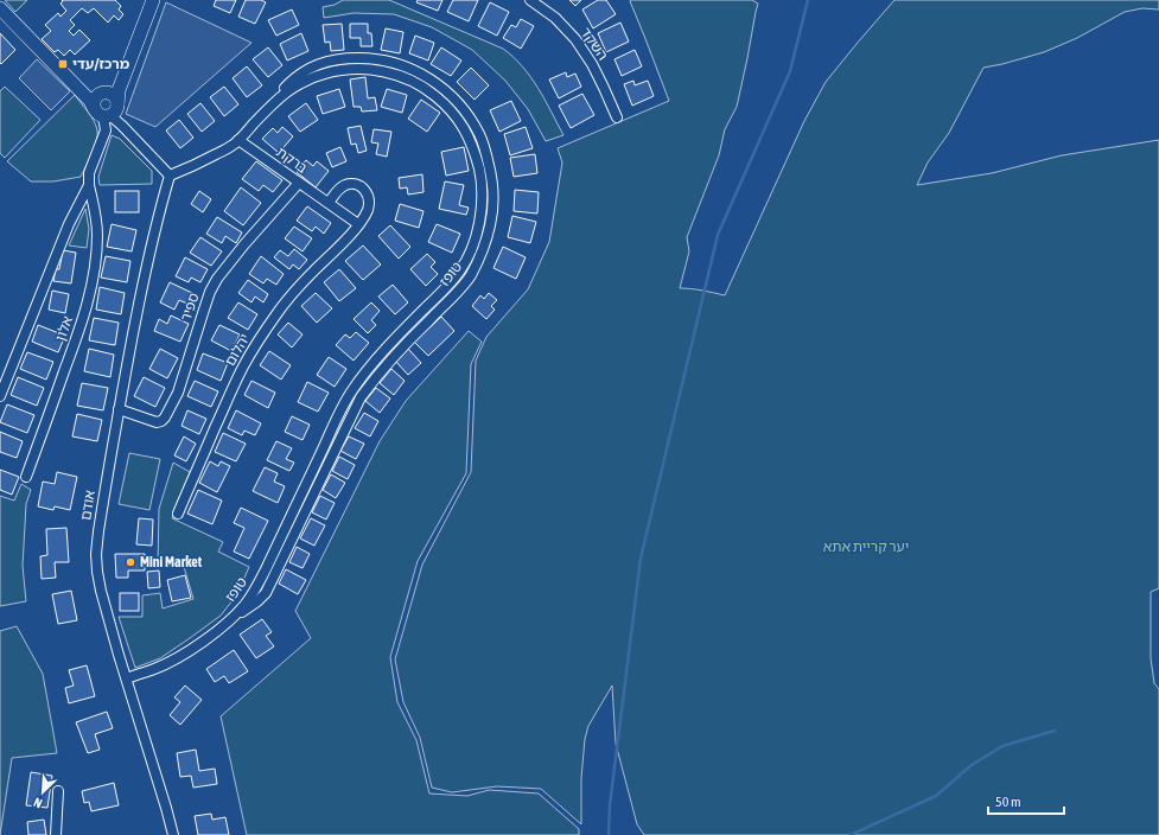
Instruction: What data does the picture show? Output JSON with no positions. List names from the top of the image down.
{
  "streets": {
    "street": [
      "השקד",
      "ברקת",
      "טופז",
      "ספיר",
      "אלון",
      "יהלום",
      "אודם"
    ]
  },
  "crossings": [
    ["ברקת", "טופז"],
    ["ברקת", "ספיר"],
    ["ברקת", "יהלום"],
    ["טופז", "אודם"],
    ["ספיר", "אודם"]
  ],
  "parks": ["יער קריית אתא"],
  "places": {
    "transit": ["מרכז/עדי"],
    "other": ["Mini Market"]
  },
  "scale_bar": "50 m",
  "north": "bottom left"
}
